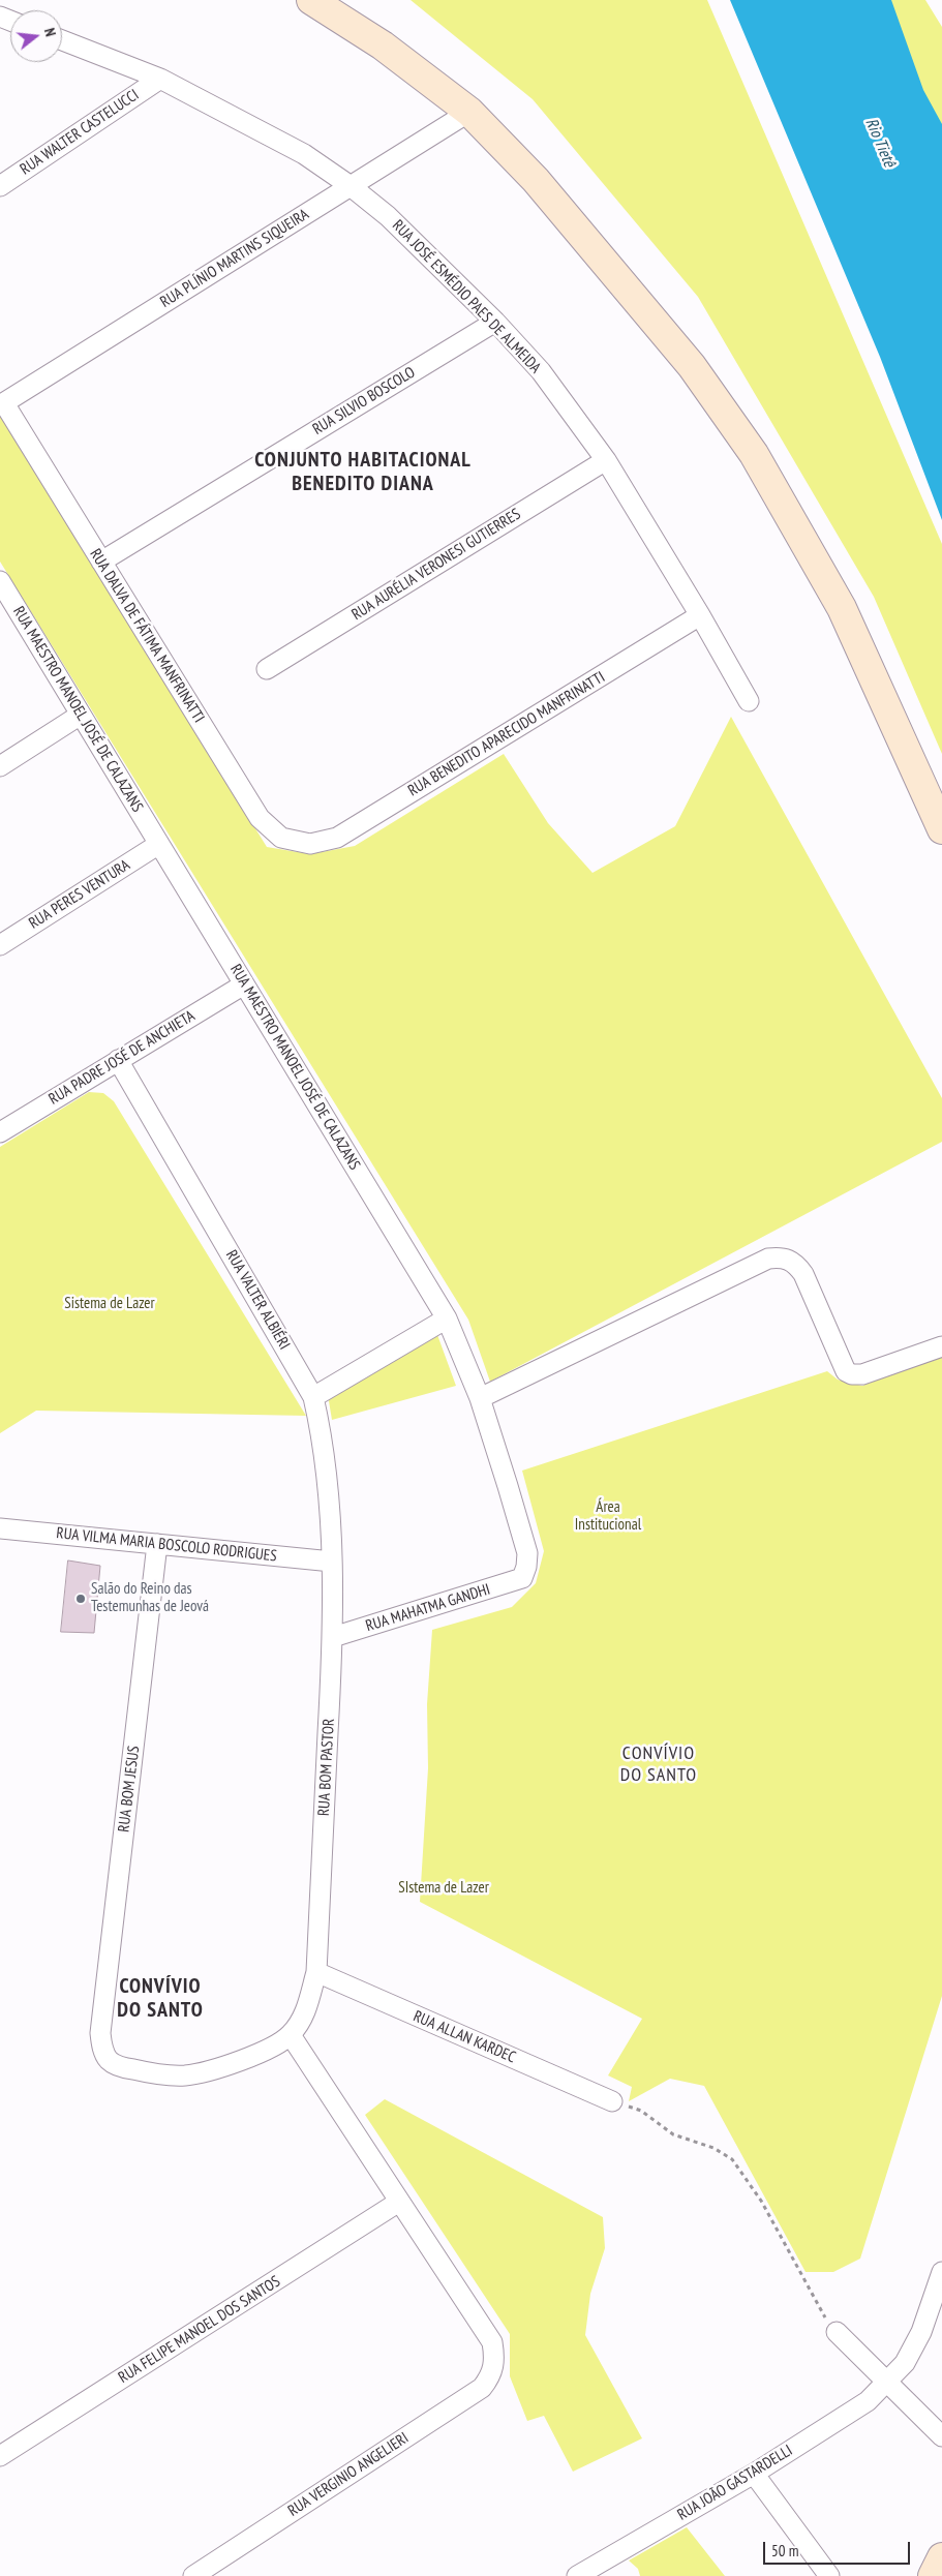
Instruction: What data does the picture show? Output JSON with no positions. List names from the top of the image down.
{
  "streets": {
    "street": [
      "RUA WALTER CASTELUCCI",
      "RUA PLÍNIO MARTINS SIQUEIRA",
      "RUA JOSÉ ESMÉDIO PAES DE ALMEIDA",
      "RUA SILVIO BOSCOLO",
      "RUA AURÉLIA VERONESI GUTIERRES",
      "RUA DALVA DE FÁTIMA MANFRINATTI",
      "RUA MAESTRO MANOEL JOSÉ DE CALAZANS",
      "RUA BENEDITO APARECIDO MANFRINATTI",
      "RUA PERES VENTURA",
      "RUA PADRE JOSÉ DE ANCHIETA",
      "RUA VALTER ALBIÉRI",
      "RUA VILMA MARIA BOSCOLO RODRIGUES",
      "RUA MAHATMA GANDHI",
      "RUA BOM PASTOR",
      "RUA BOM JESUS",
      "RUA ALLAN KARDEC",
      "RUA FELIPE MANOEL DOS SANTOS",
      "RUA VERGINIO ANGELIERI",
      "RUA JOÃO GASTARDELLI"
    ]
  },
  "crossings": [
    ["RUA WALTER CASTELUCCI", "RUA JOSÉ ESMÉDIO PAES DE ALMEIDA"],
    ["RUA PLÍNIO MARTINS SIQUEIRA", "RUA JOSÉ ESMÉDIO PAES DE ALMEIDA"],
    ["RUA PLÍNIO MARTINS SIQUEIRA", "RUA DALVA DE FÁTIMA MANFRINATTI"],
    ["RUA JOSÉ ESMÉDIO PAES DE ALMEIDA", "RUA SILVIO BOSCOLO"],
    ["RUA JOSÉ ESMÉDIO PAES DE ALMEIDA", "RUA AURÉLIA VERONESI GUTIERRES"],
    ["RUA JOSÉ ESMÉDIO PAES DE ALMEIDA", "RUA BENEDITO APARECIDO MANFRINATTI"],
    ["RUA SILVIO BOSCOLO", "RUA DALVA DE FÁTIMA MANFRINATTI"],
    ["RUA DALVA DE FÁTIMA MANFRINATTI", "RUA BENEDITO APARECIDO MANFRINATTI"],
    ["RUA MAESTRO MANOEL JOSÉ DE CALAZANS", "RUA PERES VENTURA"],
    ["RUA MAESTRO MANOEL JOSÉ DE CALAZANS", "RUA PADRE JOSÉ DE ANCHIETA"],
    ["RUA MAESTRO MANOEL JOSÉ DE CALAZANS", "RUA MAHATMA GANDHI"],
    ["RUA PADRE JOSÉ DE ANCHIETA", "RUA VALTER ALBIÉRI"],
    ["RUA VALTER ALBIÉRI", "RUA VILMA MARIA BOSCOLO RODRIGUES"],
    ["RUA VALTER ALBIÉRI", "RUA BOM PASTOR"],
    ["RUA VILMA MARIA BOSCOLO RODRIGUES", "RUA BOM PASTOR"],
    ["RUA VILMA MARIA BOSCOLO RODRIGUES", "RUA BOM JESUS"],
    ["RUA MAHATMA GANDHI", "RUA BOM PASTOR"],
    ["RUA BOM PASTOR", "RUA BOM JESUS"],
    ["RUA BOM PASTOR", "RUA ALLAN KARDEC"],
    ["RUA FELIPE MANOEL DOS SANTOS", "RUA VERGINIO ANGELIERI"]
  ],
  "districts": ["CONJUNTO HABITACIONAL BENEDITO DIANA", "CONVÍVIO DO SANTO", "CONVÍVIO DO SANTO"],
  "water": ["Rio Tietê"],
  "parks": ["Sistema de Lazer", "Área Institucional", "SIstema de Lazer"],
  "places": ["Salão do Reino das Testemunhas de Jeová"],
  "scale_bar": "50 m",
  "north": "right"
}
